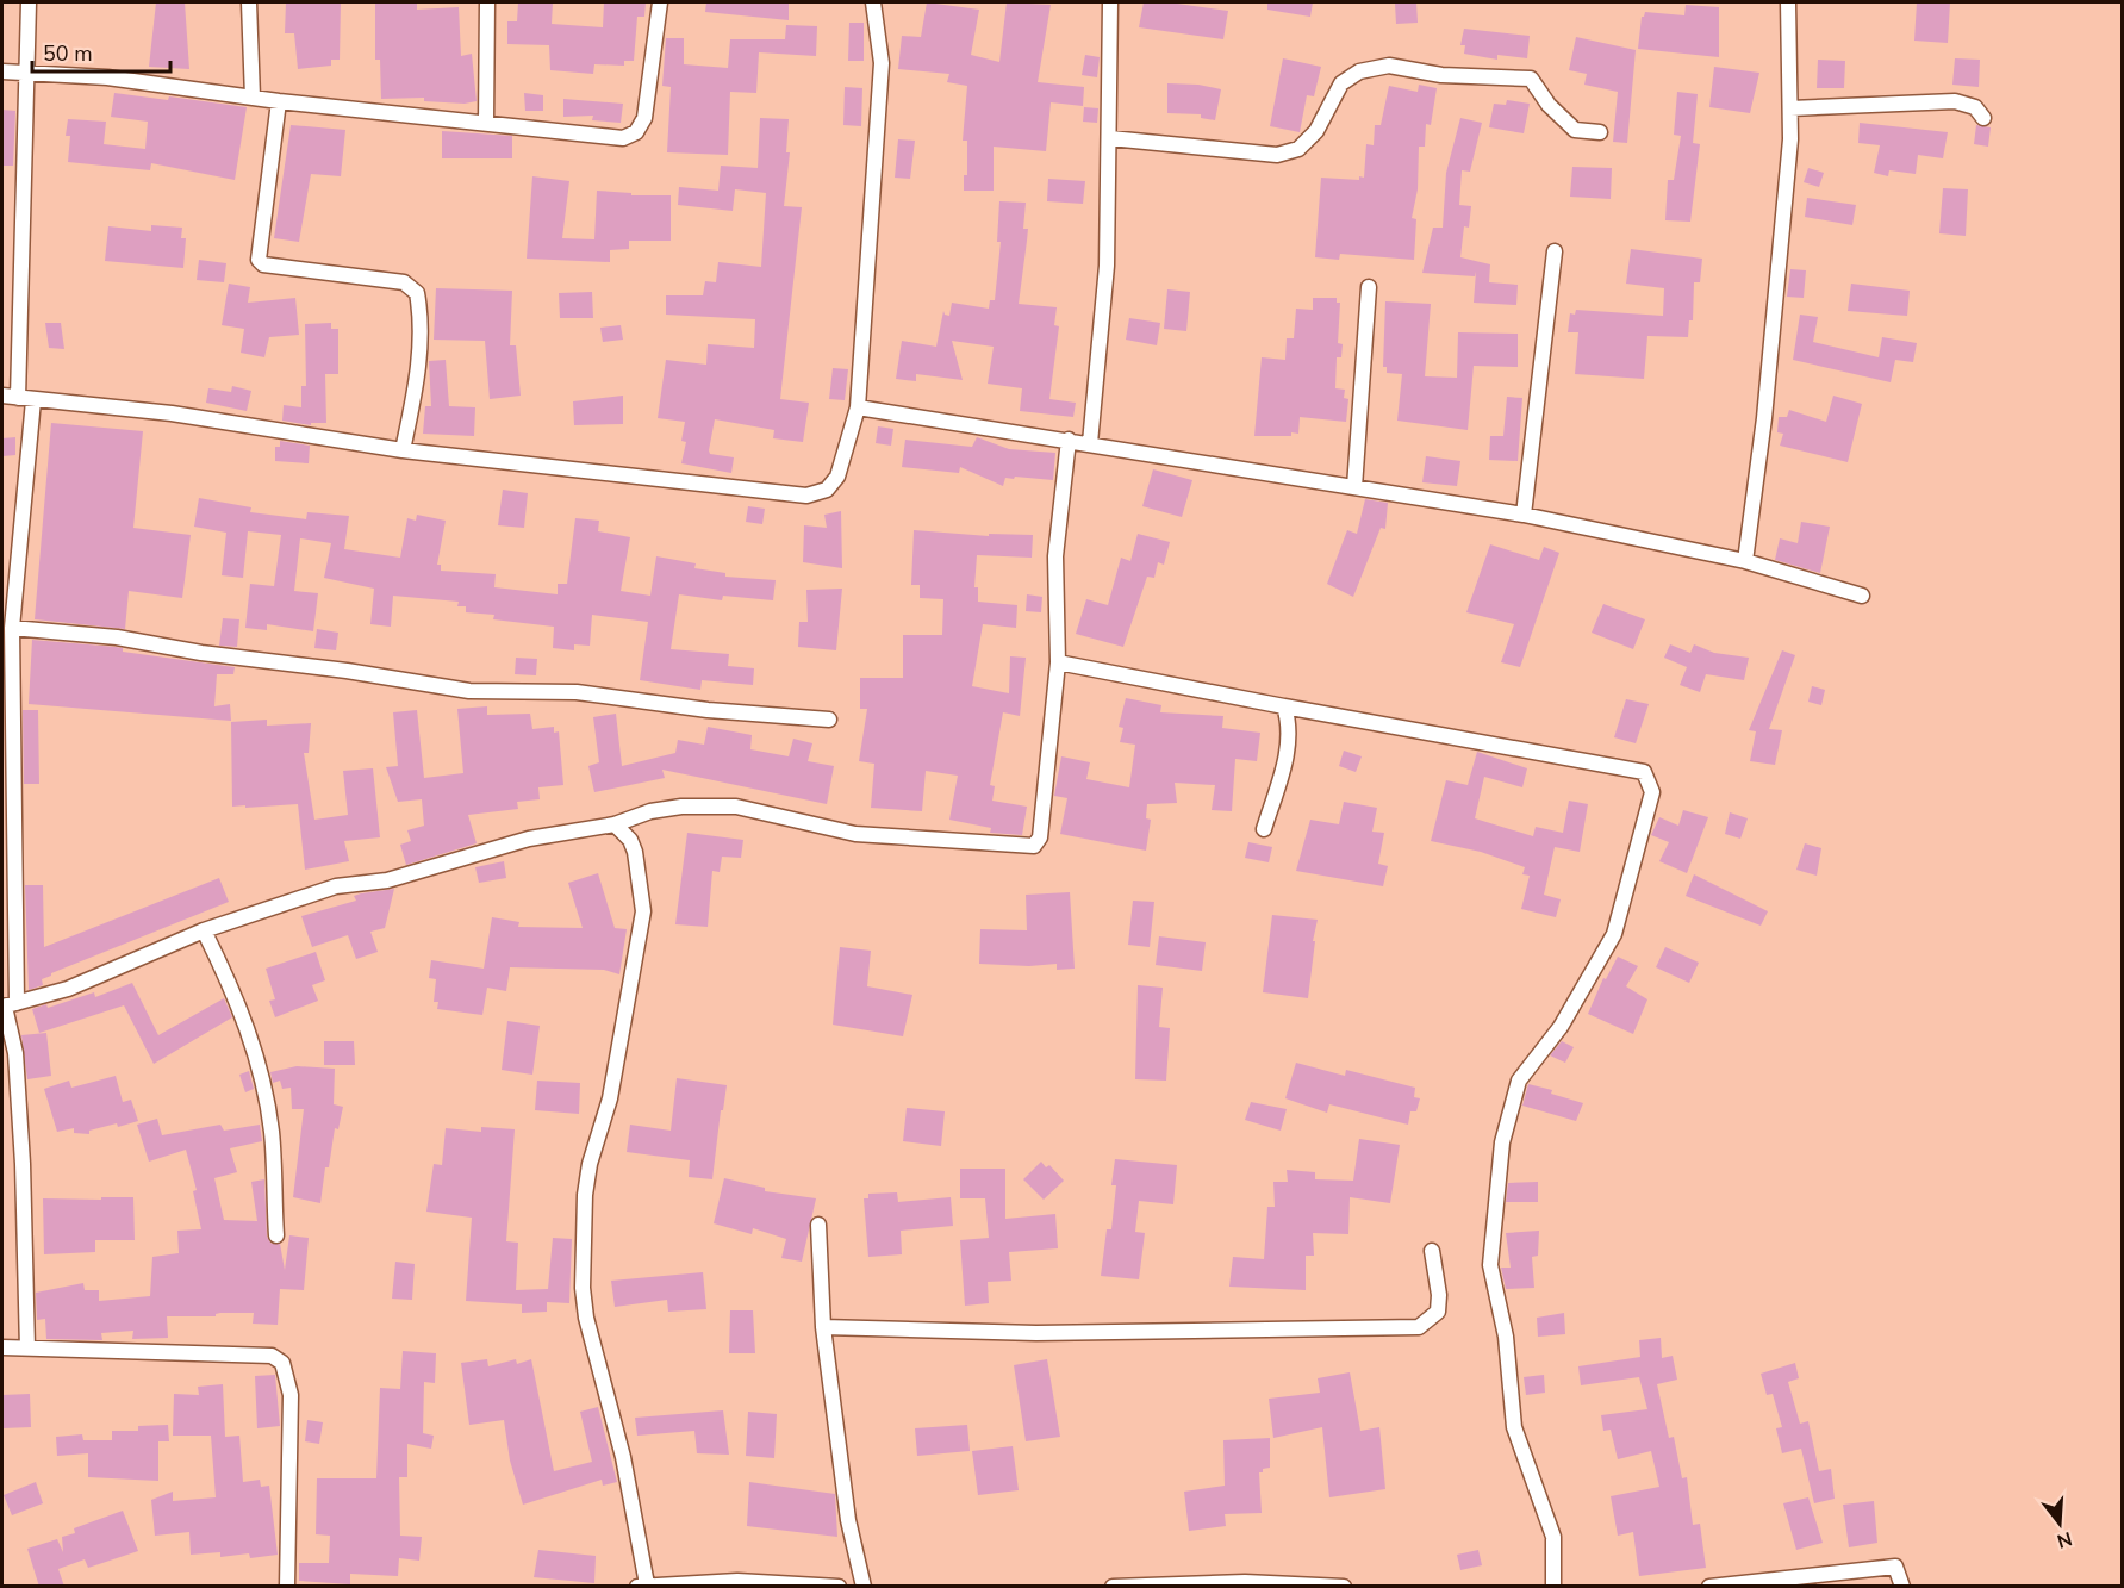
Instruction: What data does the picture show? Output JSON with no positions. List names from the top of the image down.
{
  "scale_bar": "50 m",
  "north": "bottom"
}
